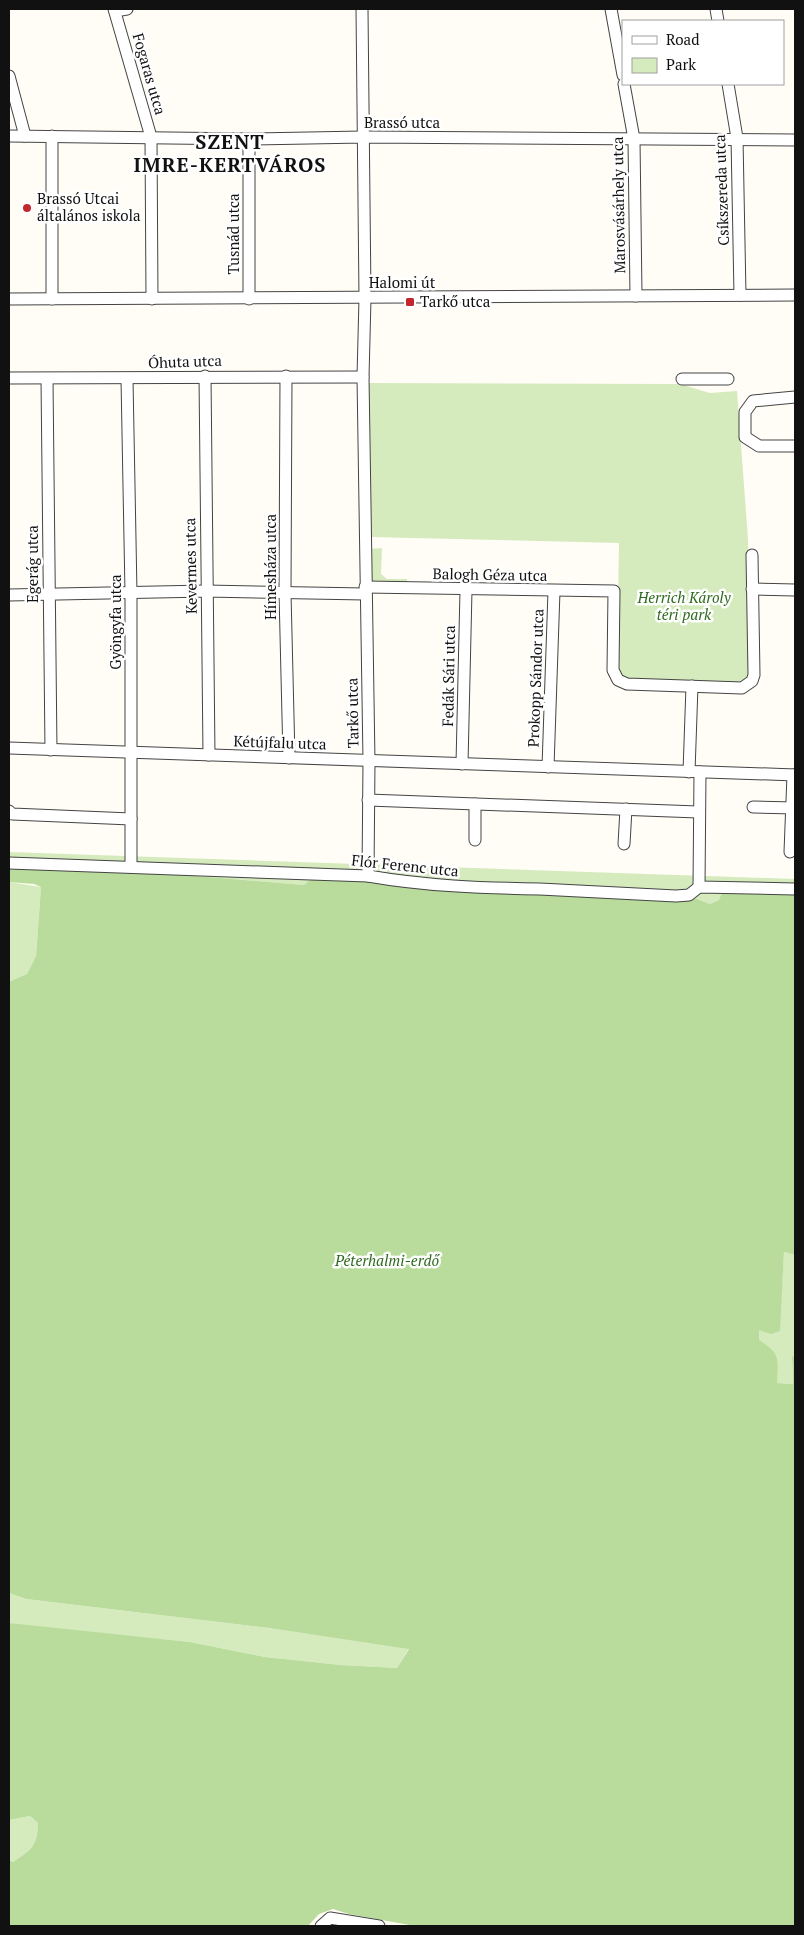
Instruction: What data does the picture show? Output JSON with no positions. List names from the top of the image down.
{
  "streets": {
    "street": [
      "Fogaras utca",
      "Brassó utca",
      "Csíkszereda utca",
      "Marosvásárhely utca",
      "Tusnád utca",
      "Halomi út",
      "Óhuta utca",
      "Egerág utca",
      "Kevermes utca",
      "Hímesháza utca",
      "Balogh Géza utca",
      "Gyöngyfa utca",
      "Fedák Sári utca",
      "Prokopp Sándor utca",
      "Tarkő utca",
      "Kétújfalu utca",
      "Flór Ferenc utca"
    ]
  },
  "crossings": [
    ["Fogaras utca", "Brassó utca"],
    ["Fogaras utca", "Halomi út"],
    ["Brassó utca", "Csíkszereda utca"],
    ["Brassó utca", "Marosvásárhely utca"],
    ["Brassó utca", "Tusnád utca"],
    ["Brassó utca", "Tarkő utca"],
    ["Csíkszereda utca", "Halomi út"],
    ["Marosvásárhely utca", "Halomi út"],
    ["Tusnád utca", "Halomi út"],
    ["Halomi út", "Tarkő utca"],
    ["Óhuta utca", "Egerág utca"],
    ["Óhuta utca", "Kevermes utca"],
    ["Óhuta utca", "Hímesháza utca"],
    ["Óhuta utca", "Gyöngyfa utca"],
    ["Óhuta utca", "Tarkő utca"],
    ["Egerág utca", "Balogh Géza utca"],
    ["Egerág utca", "Kétújfalu utca"],
    ["Kevermes utca", "Balogh Géza utca"],
    ["Kevermes utca", "Kétújfalu utca"],
    ["Hímesháza utca", "Balogh Géza utca"],
    ["Hímesháza utca", "Kétújfalu utca"],
    ["Balogh Géza utca", "Gyöngyfa utca"],
    ["Balogh Géza utca", "Fedák Sári utca"],
    ["Balogh Géza utca", "Prokopp Sándor utca"],
    ["Balogh Géza utca", "Tarkő utca"],
    ["Gyöngyfa utca", "Kétújfalu utca"],
    ["Gyöngyfa utca", "Flór Ferenc utca"],
    ["Fedák Sári utca", "Kétújfalu utca"],
    ["Prokopp Sándor utca", "Kétújfalu utca"],
    ["Tarkő utca", "Kétújfalu utca"],
    ["Tarkő utca", "Flór Ferenc utca"]
  ],
  "districts": ["SZENT IMRE-KERTVÁROS"],
  "parks": ["Herrich Károly téri park", "Péterhalmi-erdő"],
  "places": {
    "other": ["Brassó Utcai általános iskola"],
    "transit": ["Tarkő utca"]
  },
  "legend": ["Road", "Park"]
}
